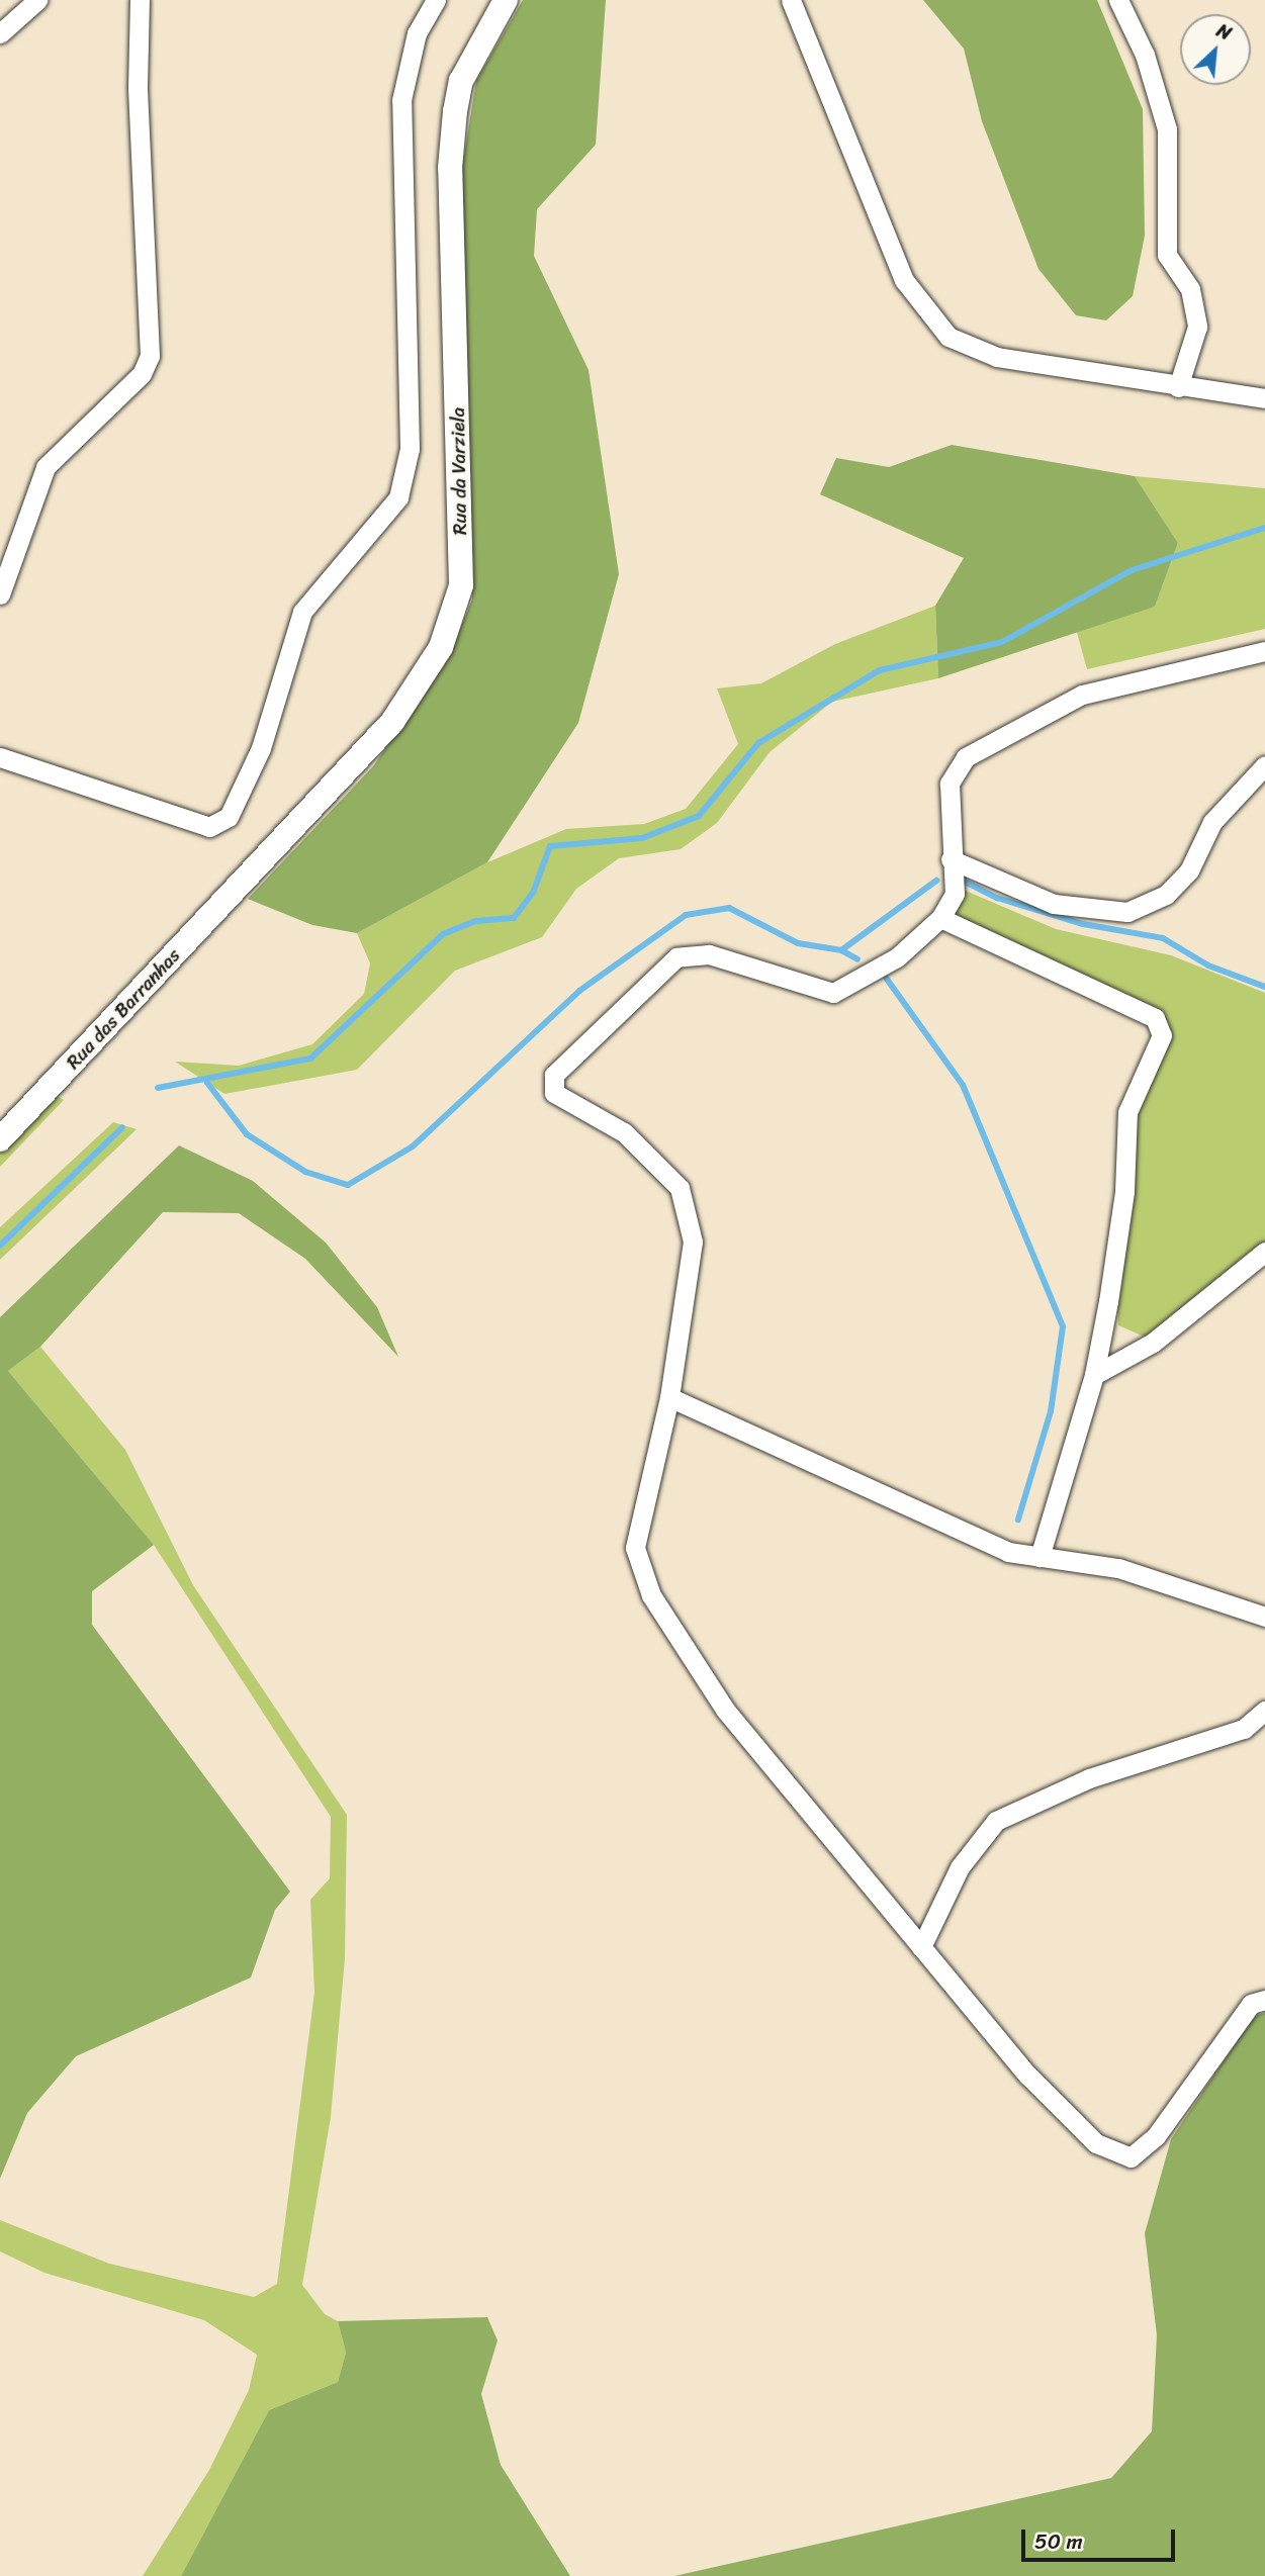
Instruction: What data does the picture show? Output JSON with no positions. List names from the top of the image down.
{
  "streets": {
    "main road": ["Rua da Varziela", "Rua das Barranhas"]
  },
  "crossings": [
    ["Rua da Varziela", "Rua das Barranhas"]
  ],
  "scale_bar": "50 m",
  "north": "top right"
}
